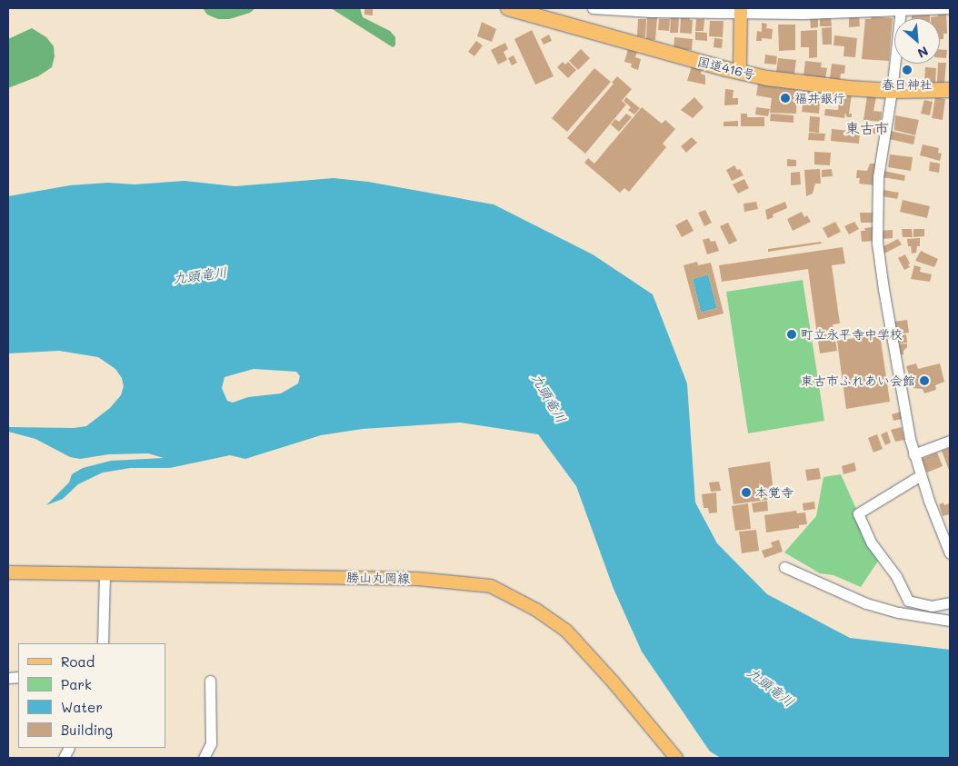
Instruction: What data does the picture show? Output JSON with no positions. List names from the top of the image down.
{
  "streets": {
    "highway": ["国道416号"],
    "main road": ["勝山丸岡線"]
  },
  "districts": ["東古市"],
  "water": ["九頭竜川"],
  "places": [
    "春日神社",
    "福井銀行",
    "町立永平寺中学校",
    "東古市ふれあい会館",
    "本覚寺"
  ],
  "legend": [
    "Road",
    "Park",
    "Water",
    "Building"
  ],
  "north": "bottom right"
}
